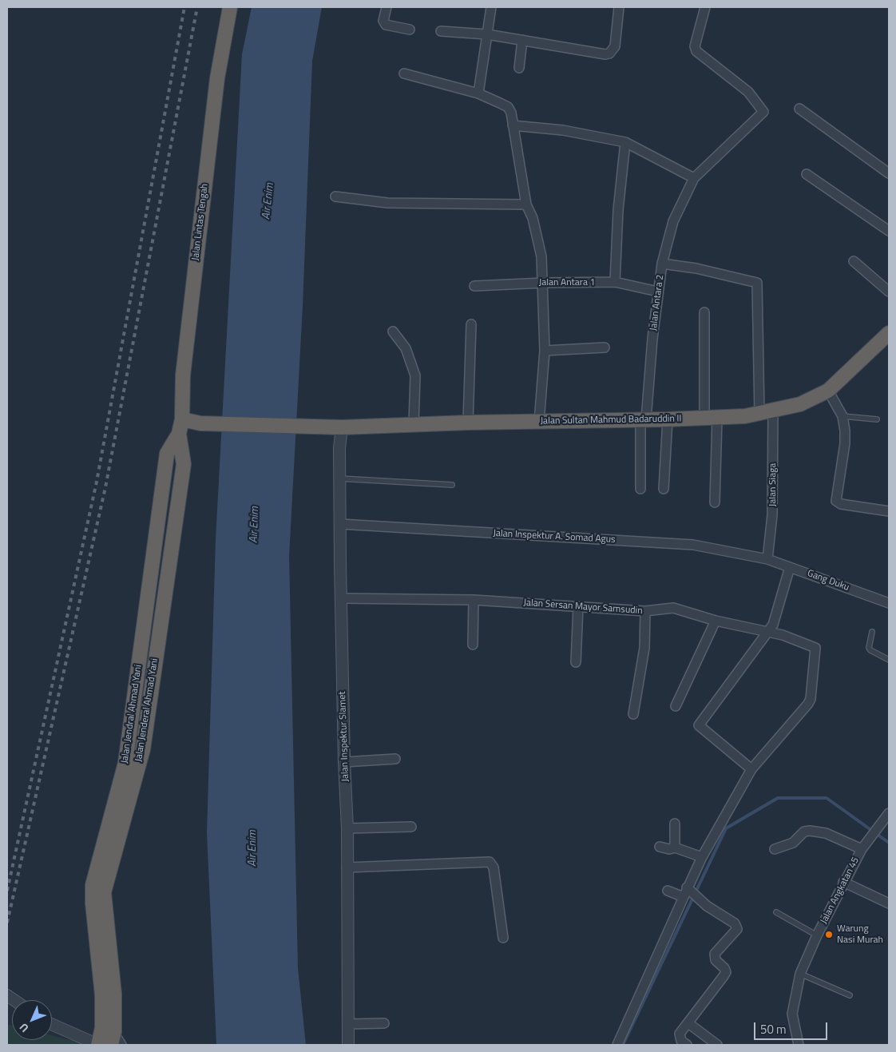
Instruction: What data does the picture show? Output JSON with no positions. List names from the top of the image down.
{
  "streets": {
    "highway": [
      "Jalan Lintas Tengah",
      "Jalan Sultan Mahmud Badaruddin II",
      "Jalan Jenderal Ahmad Yani",
      "Jalan Jendral Ahmad Yani"
    ],
    "street": [
      "Jalan Antara 1",
      "Jalan Antara 2",
      "Jalan Siaga",
      "Jalan Inspektur A. Somad Agus",
      "Gang Duku",
      "Jalan Sersan Mayor Samsudin",
      "Jalan Inspektur Slamet",
      "Jalan Angkatan 45"
    ]
  },
  "crossings": [
    ["Jalan Lintas Tengah", "Jalan Sultan Mahmud Badaruddin II"],
    ["Jalan Lintas Tengah", "Jalan Jenderal Ahmad Yani"],
    ["Jalan Lintas Tengah", "Jalan Jendral Ahmad Yani"],
    ["Jalan Antara 1", "Jalan Antara 2"],
    ["Jalan Antara 2", "Jalan Sultan Mahmud Badaruddin II"],
    ["Jalan Sultan Mahmud Badaruddin II", "Jalan Siaga"],
    ["Jalan Sultan Mahmud Badaruddin II", "Jalan Inspektur Slamet"],
    ["Jalan Siaga", "Jalan Inspektur A. Somad Agus"],
    ["Jalan Siaga", "Gang Duku"],
    ["Jalan Inspektur A. Somad Agus", "Gang Duku"],
    ["Jalan Inspektur A. Somad Agus", "Jalan Inspektur Slamet"],
    ["Jalan Sersan Mayor Samsudin", "Jalan Inspektur Slamet"],
    ["Jalan Jenderal Ahmad Yani", "Jalan Jendral Ahmad Yani"]
  ],
  "water": ["Air Enim"],
  "places": ["Warung Nasi Murah"],
  "scale_bar": "50 m",
  "north": "bottom left"
}
